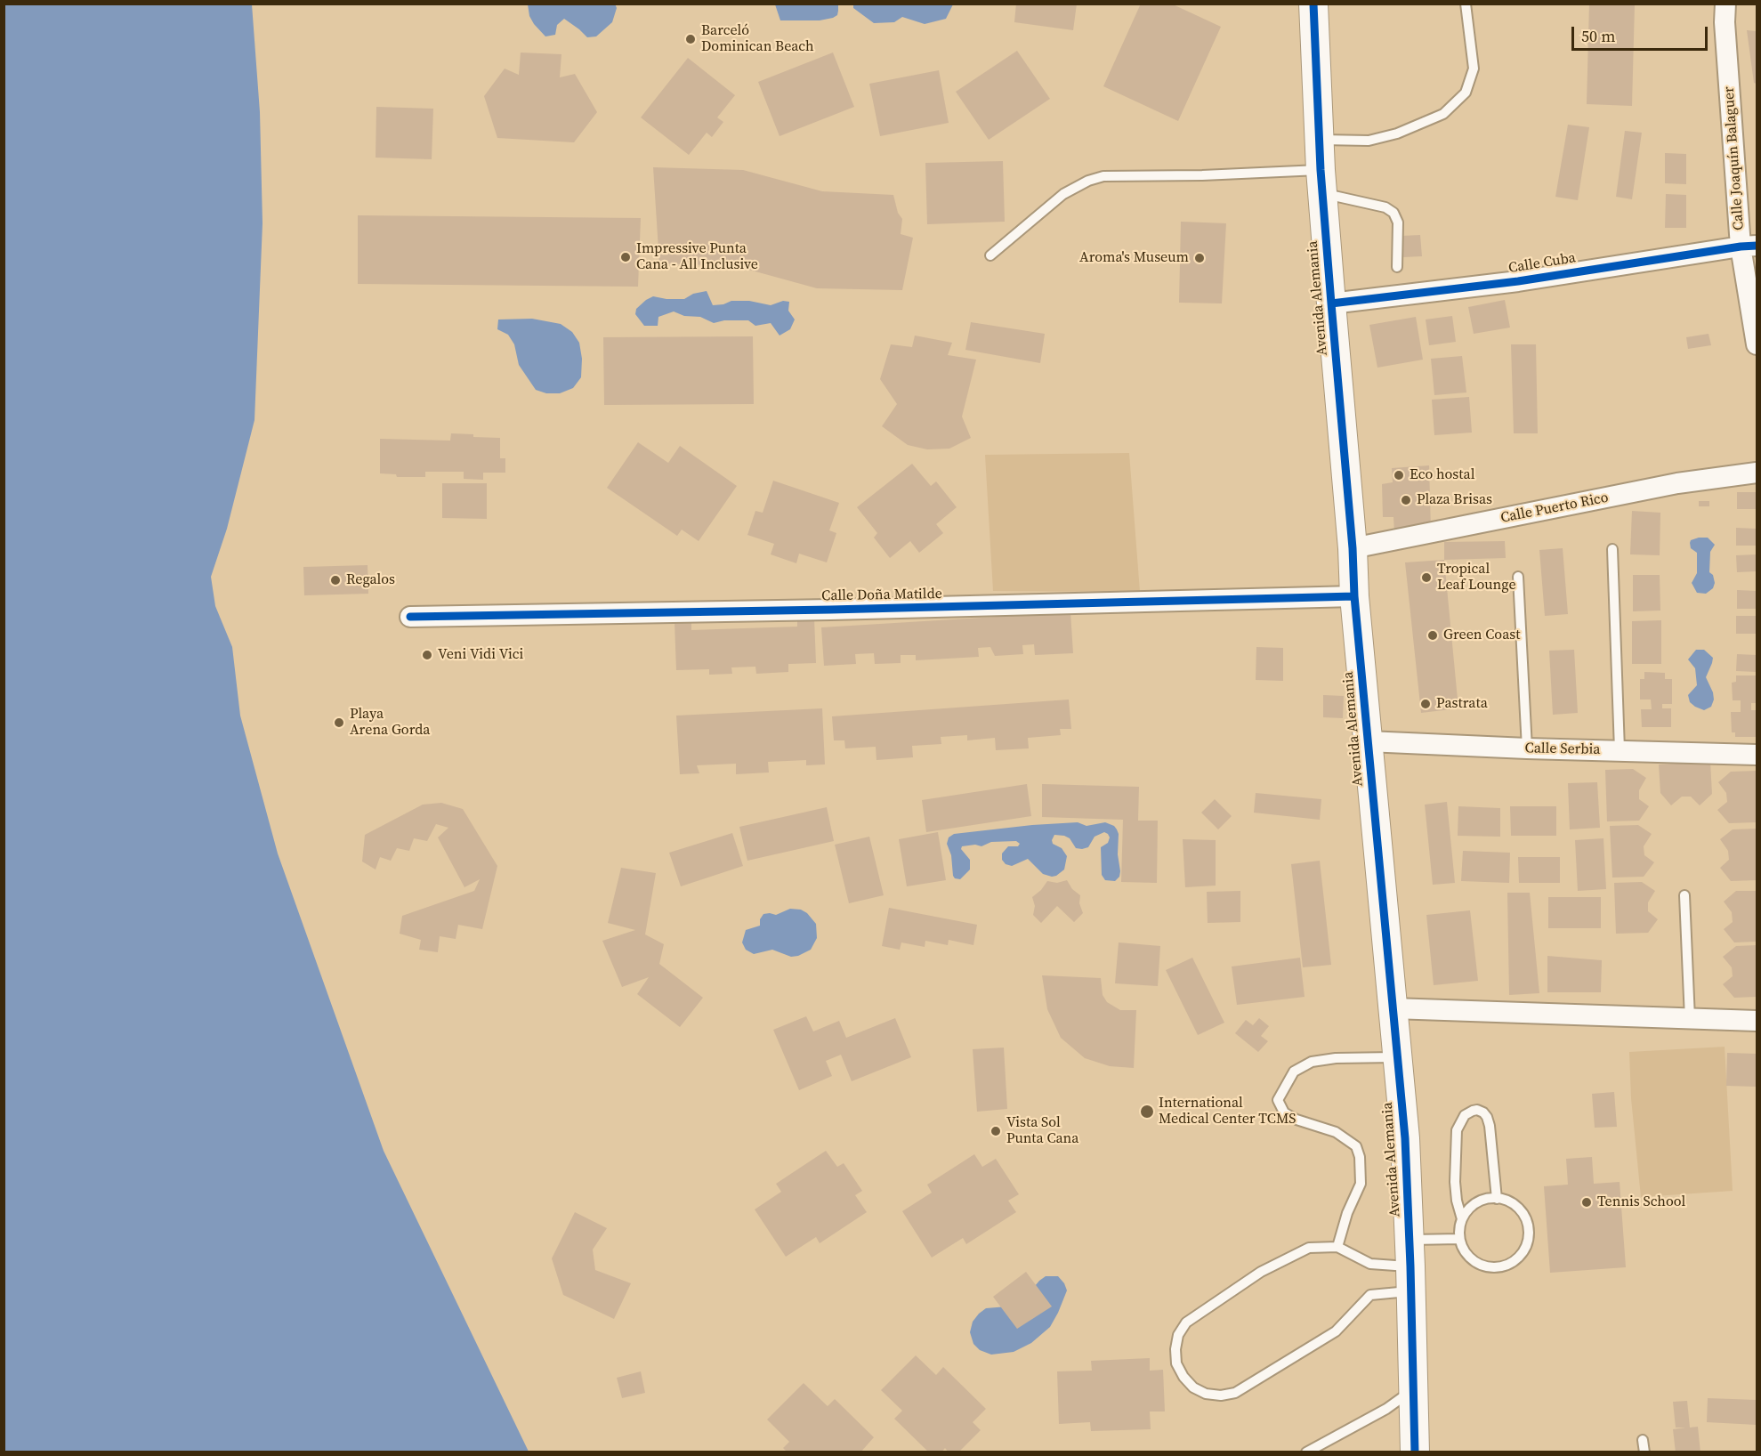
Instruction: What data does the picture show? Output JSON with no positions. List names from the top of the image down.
{
  "streets": {
    "street": [
      "Calle Joaquín Balaguer",
      "Calle Cuba",
      "Avenida Alemania",
      "Calle Puerto Rico",
      "Calle Doña Matilde",
      "Calle Serbia"
    ]
  },
  "crossings": [
    ["Calle Joaquín Balaguer", "Calle Cuba"],
    ["Calle Cuba", "Avenida Alemania"],
    ["Avenida Alemania", "Calle Puerto Rico"],
    ["Avenida Alemania", "Calle Doña Matilde"],
    ["Avenida Alemania", "Calle Serbia"]
  ],
  "places": [
    "Barceló Dominican Beach",
    "Impressive Punta Cana - All Inclusive",
    "Aroma's Museum",
    "Eco hostal",
    "Plaza Brisas",
    "Tropical Leaf Lounge",
    "Regalos",
    "Green Coast",
    "Veni Vidi Vici",
    "Pastrata",
    "Playa Arena Gorda",
    "International Medical Center TCMS",
    "Vista Sol Punta Cana",
    "Tennis School"
  ],
  "scale_bar": "50 m"
}
